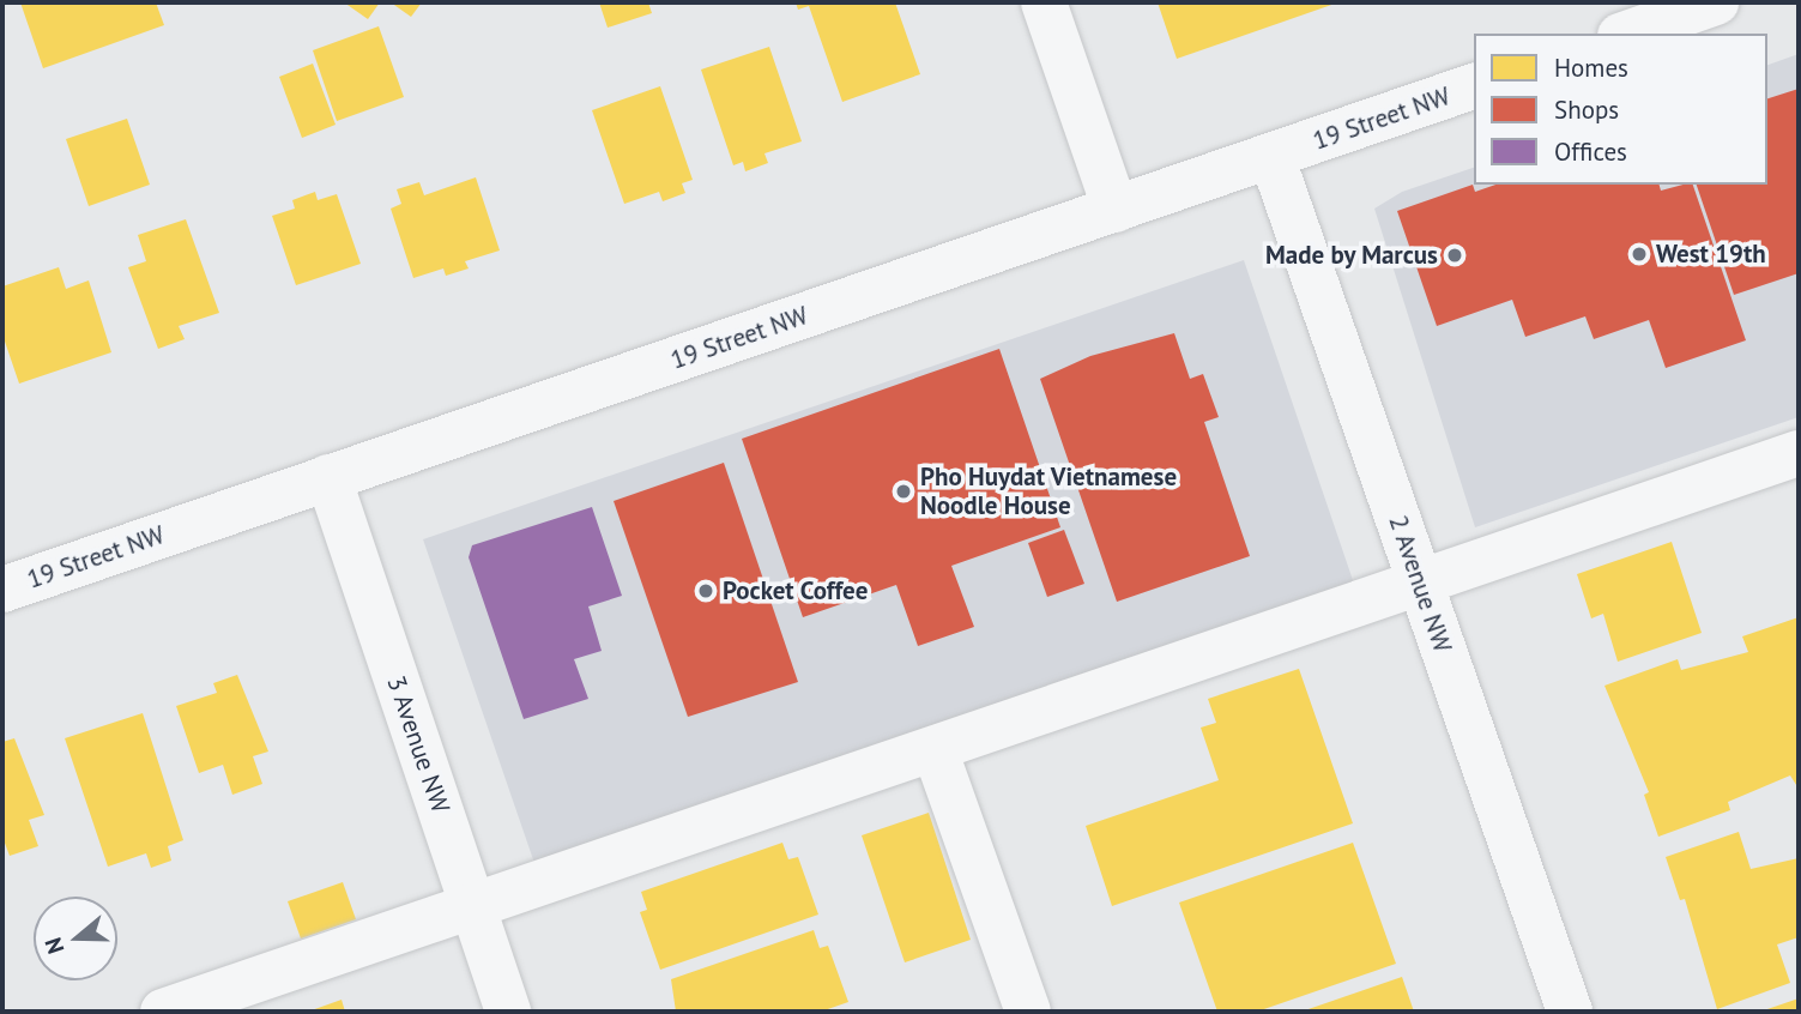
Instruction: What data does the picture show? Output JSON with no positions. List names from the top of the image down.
{
  "streets": {
    "street": ["19 Street NW", "2 Avenue NW", "3 Avenue NW"]
  },
  "crossings": [
    ["19 Street NW", "2 Avenue NW"],
    ["19 Street NW", "3 Avenue NW"]
  ],
  "places": [
    "West 19th",
    "Made by Marcus",
    "Pho Huydat Vietnamese Noodle House",
    "Pocket Coffee"
  ],
  "legend": ["Homes", "Shops", "Offices"],
  "north": "left"
}
